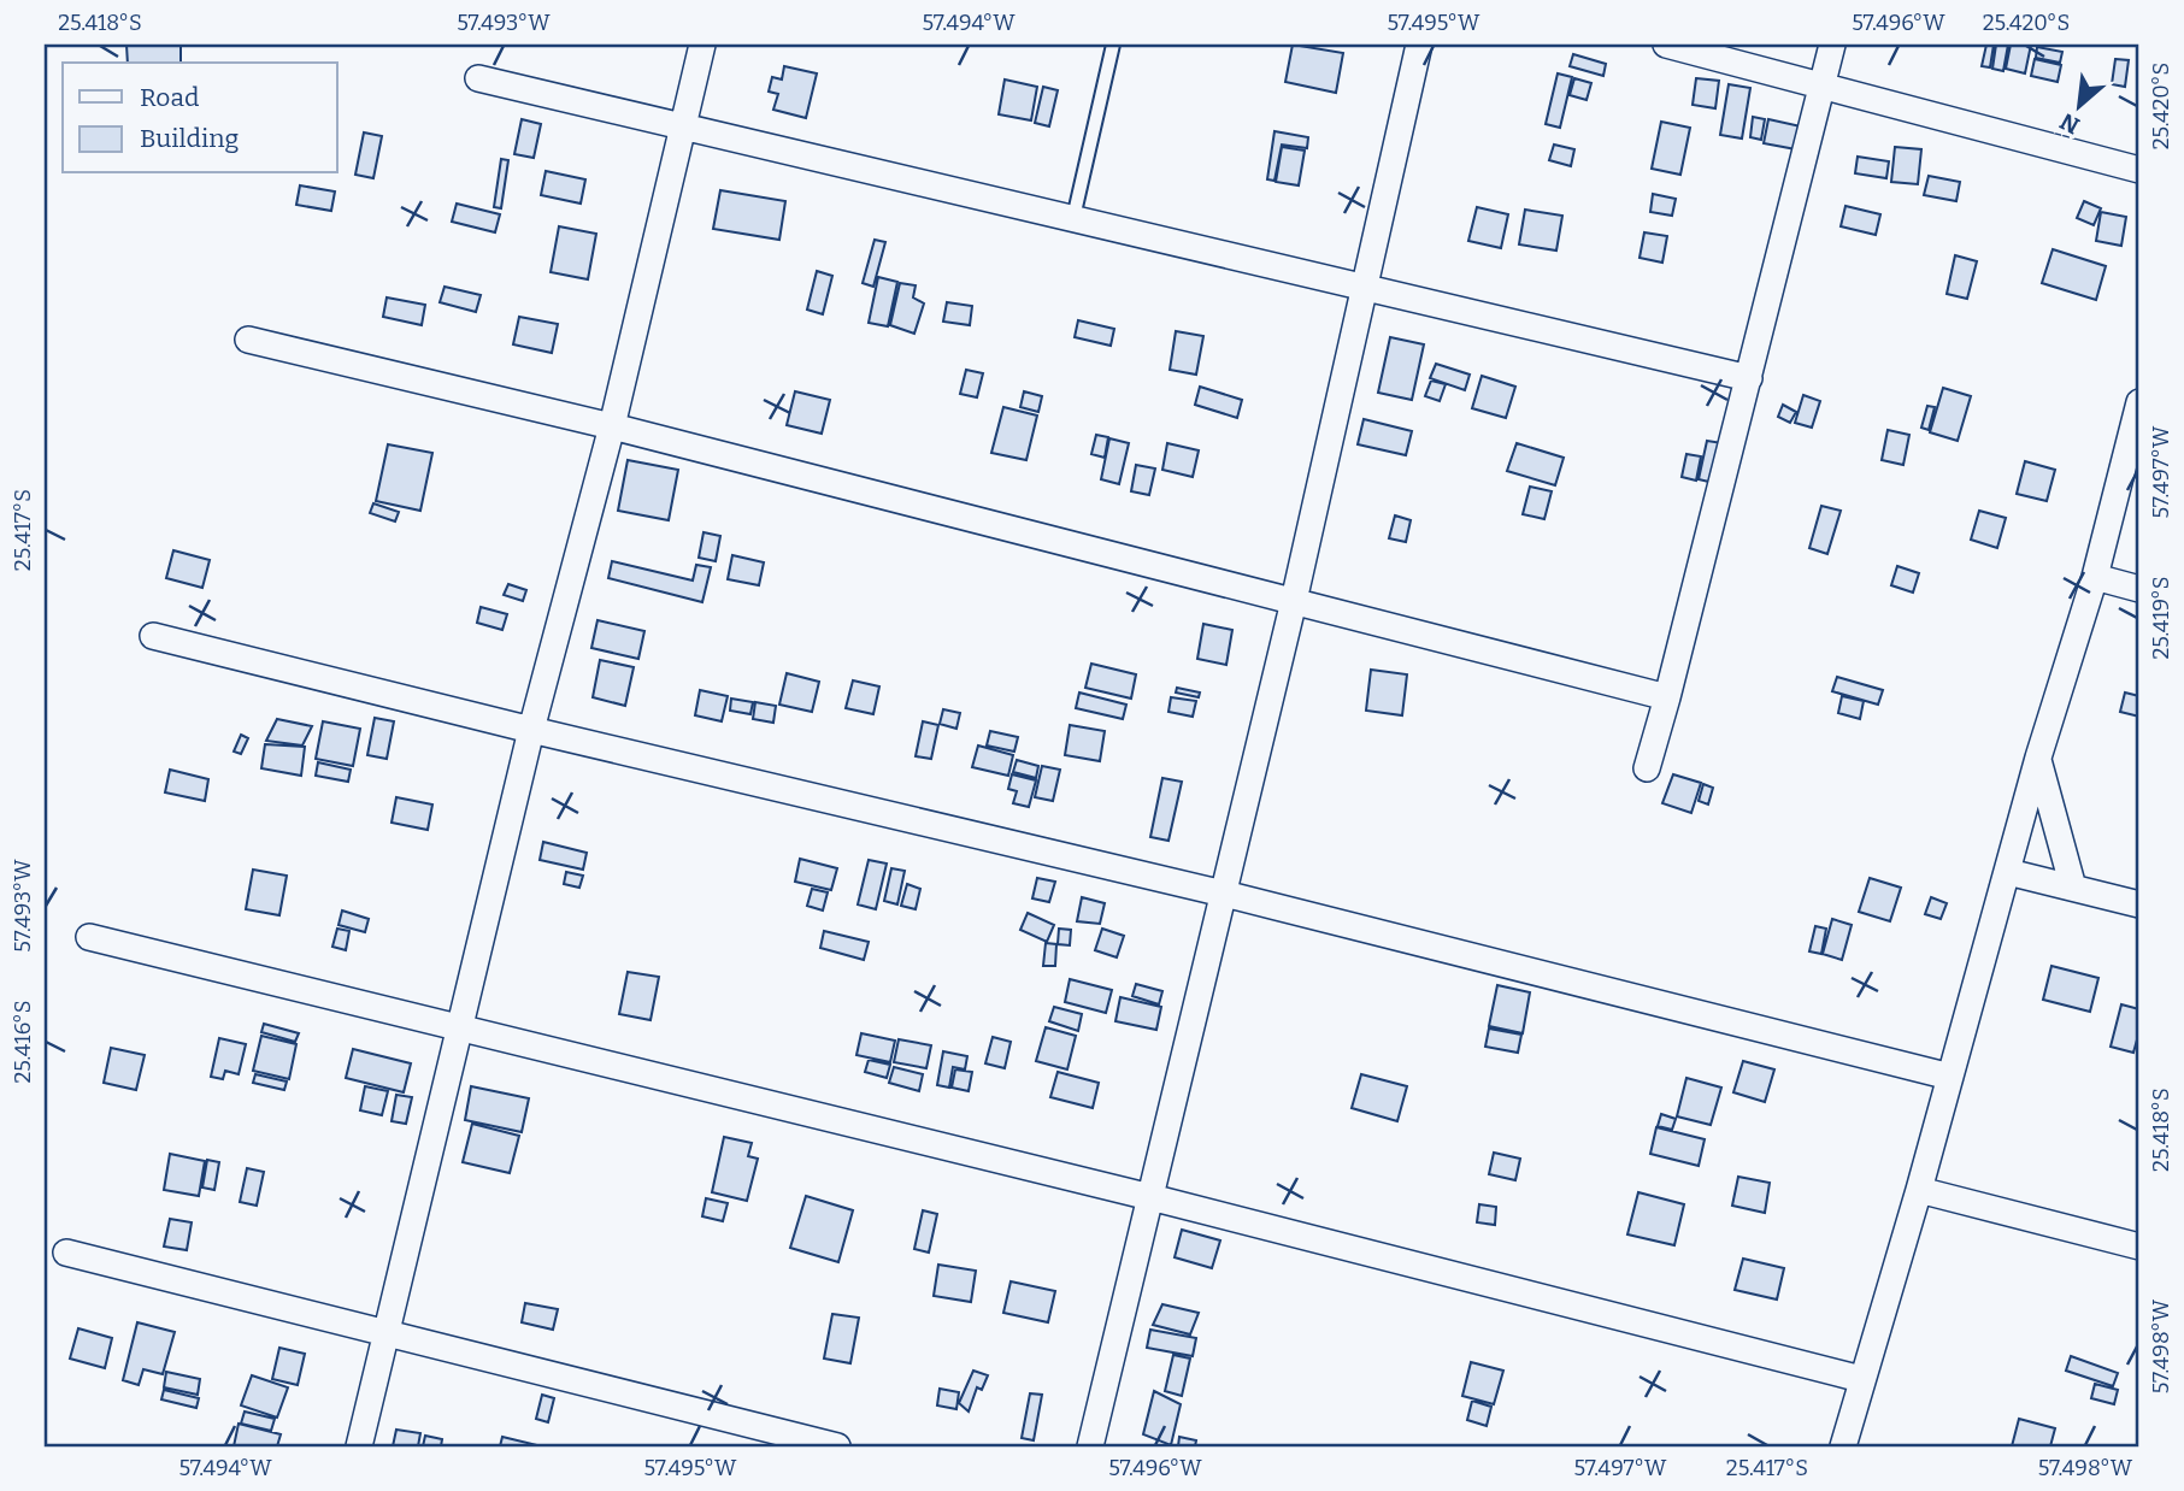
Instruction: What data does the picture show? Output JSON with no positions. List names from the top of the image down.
{
  "legend": ["Road", "Building"],
  "north": "bottom left",
  "coordinates": [
    "25.418°S",
    "57.493°W",
    "57.494°W",
    "57.495°W",
    "57.496°W",
    "25.420°S",
    "57.497°W",
    "25.417°S",
    "25.419°S",
    "25.416°S",
    "57.498°W"
  ]
}
